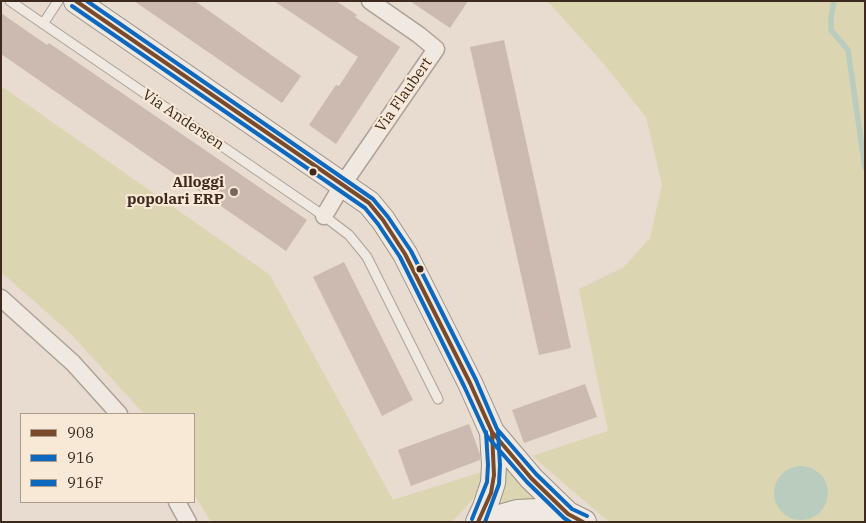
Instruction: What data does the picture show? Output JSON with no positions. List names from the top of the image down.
{
  "streets": {
    "street": ["Via Flaubert"],
    "lane": ["Via Andersen"]
  },
  "places": ["Alloggi popolari ERP"],
  "lines": ["transit line 908", "transit line 916F", "transit line 916"],
  "legend": ["908", "916", "916F"]
}
